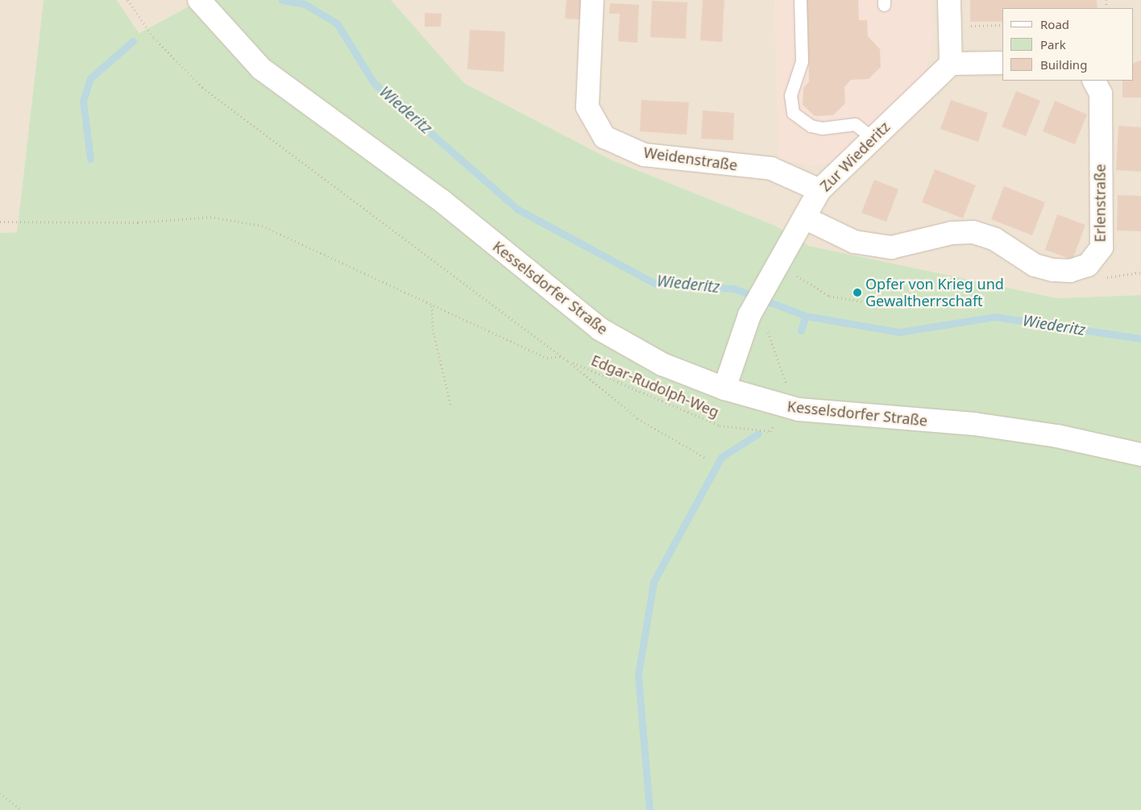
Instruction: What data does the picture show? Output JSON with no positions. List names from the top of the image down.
{
  "streets": {
    "street": [
      "Zur Wiederitz",
      "Weidenstraße",
      "Erlenstraße",
      "Kesselsdorfer Straße"
    ],
    "path": ["Edgar-Rudolph-Weg"]
  },
  "crossings": [
    ["Zur Wiederitz", "Weidenstraße"],
    ["Zur Wiederitz", "Erlenstraße"],
    ["Zur Wiederitz", "Kesselsdorfer Straße"]
  ],
  "water": ["Wiederitz"],
  "places": ["Opfer von Krieg und Gewaltherrschaft"],
  "legend": ["Road", "Park", "Building"]
}
